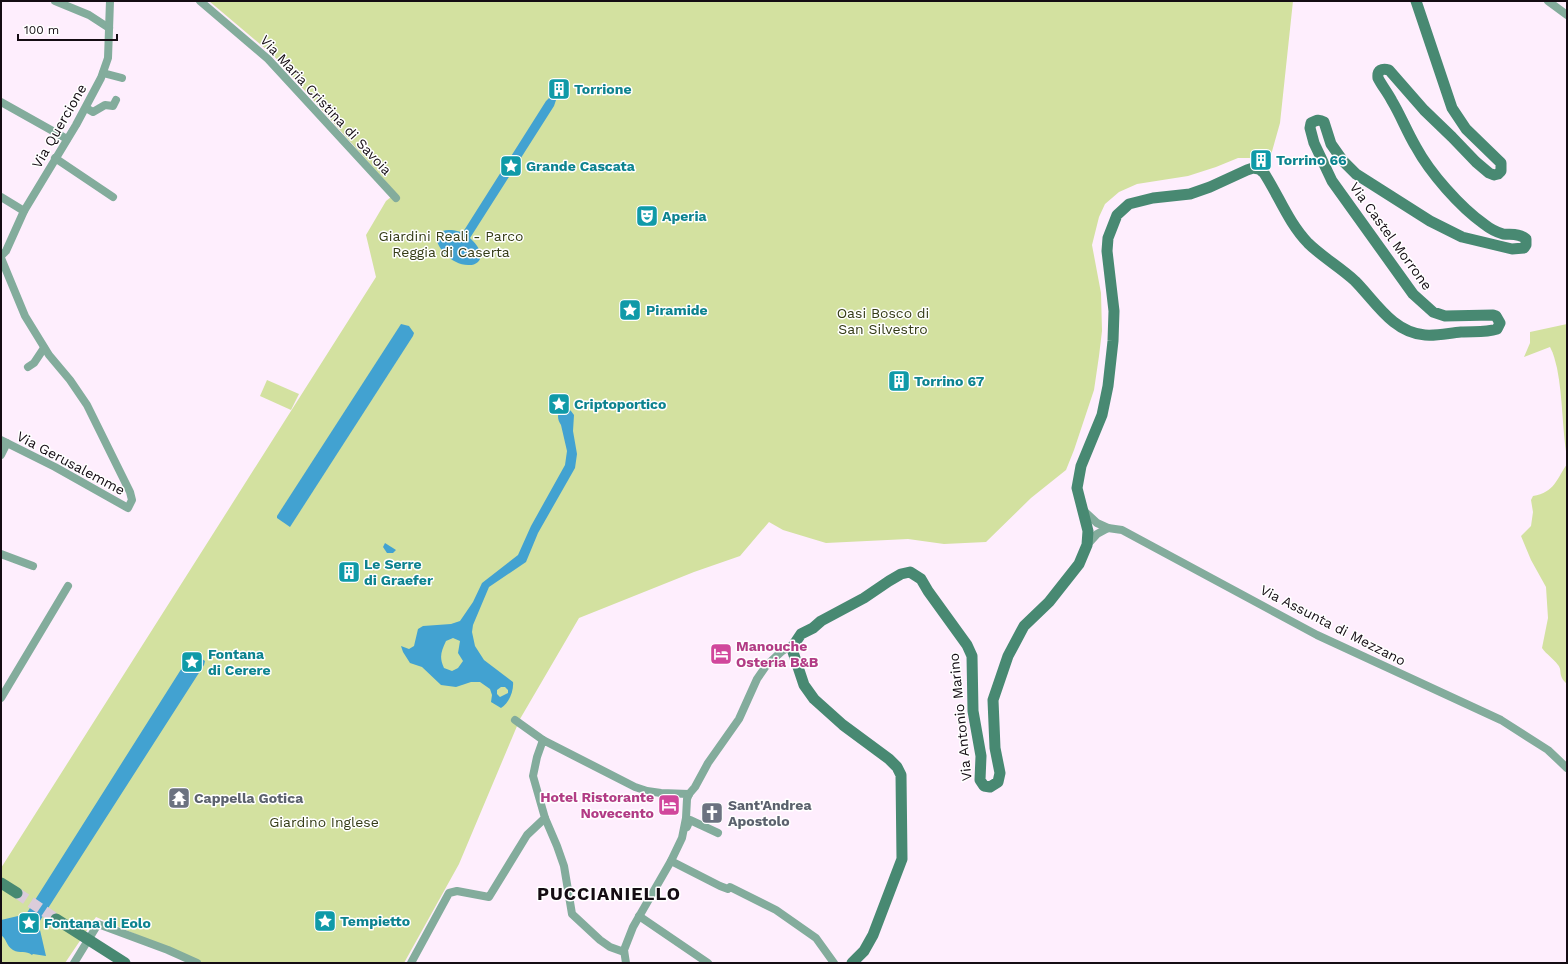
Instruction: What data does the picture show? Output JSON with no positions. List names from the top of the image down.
{
  "streets": {
    "street": [
      "Via Maria Cristina di Savoia",
      "Via Quercione",
      "Via Castel Morrone",
      "Via Gerusalemme",
      "Via Assunta di Mezzano",
      "Via Antonio Marino"
    ]
  },
  "crossings": [
    ["Via Castel Morrone", "Via Antonio Marino"]
  ],
  "districts": ["PUCCIANIELLO"],
  "parks": ["Giardini Reali - Parco Reggia di Caserta", "Oasi Bosco di San Silvestro", "Giardino Inglese"],
  "places": {
    "building": [
      "Torrione",
      "Torrino 66",
      "Torrino 67",
      "Le Serre di Graefer"
    ],
    "place": [
      "Grande Cascata",
      "Piramide",
      "Criptoportico",
      "Fontana di Cerere",
      "Tempietto",
      "Fontana di Eolo"
    ],
    "theatre": ["Aperia"],
    "hotel": ["Manouche Osteria B&B", "Hotel Ristorante Novecento"],
    "temple": ["Cappella Gotica"],
    "church": ["Sant'Andrea Apostolo"]
  },
  "scale_bar": "100 m"
}
